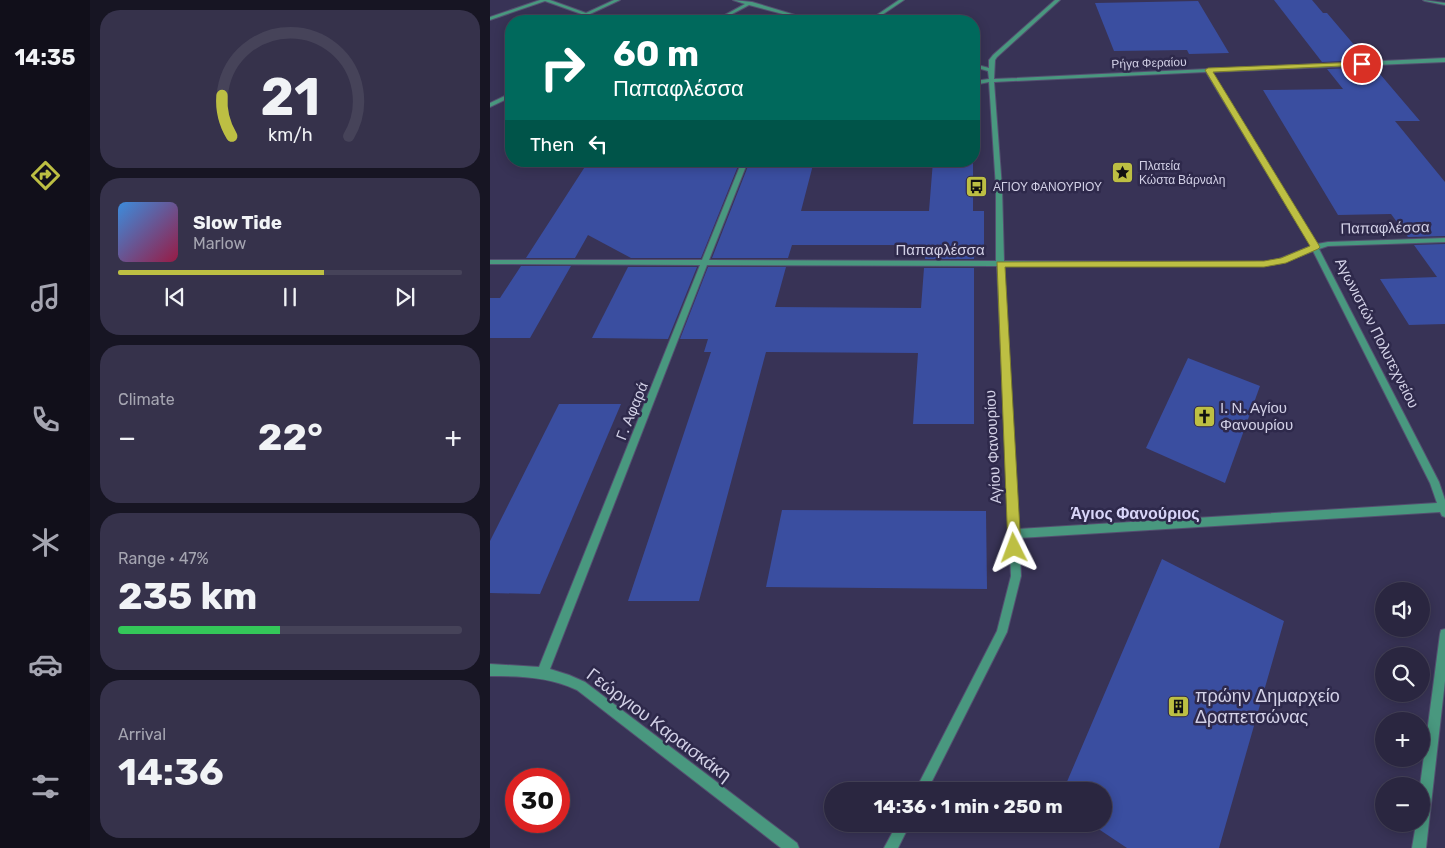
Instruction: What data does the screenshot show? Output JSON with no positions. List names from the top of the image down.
{
  "streets": {
    "street": [
      "Ρήγα Φεραίου",
      "Παπαφλέσσα",
      "Αγωνιστών Πολυτεχνείου",
      "Γ. Αφαρά",
      "Αγίου Φανουρίου",
      "Γεώργιου Καραισκάκη"
    ]
  },
  "crossings": [
    ["Ρήγα Φεραίου", "Αγωνιστών Πολυτεχνείου"],
    ["Ρήγα Φεραίου", "Αγίου Φανουρίου"],
    ["Παπαφλέσσα", "Αγωνιστών Πολυτεχνείου"],
    ["Παπαφλέσσα", "Γ. Αφαρά"],
    ["Παπαφλέσσα", "Αγίου Φανουρίου"],
    ["Γ. Αφαρά", "Γεώργιου Καραισκάκη"]
  ],
  "districts": ["Άγιος Φανούριος"],
  "places": {
    "place": ["Πλατεία Κώστα Βάρναλη"],
    "bus stop": ["ΑΓΙΟΥ ΦΑΝΟΥΡΙΟΥ"],
    "church": ["Ι. Ν. Αγίου Φανουρίου"],
    "building": ["πρώην Δημαρχείο Δραπετσώνας"]
  },
  "page": {
    "tabs": "14:35",
    "turn": ["60 m", "Παπαφλέσσα"],
    "then": "Then",
    "song": ["Slow Tide", "Marlow"],
    "tile": [
      "Climate",
      ["Range · 47%", "235 km"],
      ["Arrival", "14:36"]
    ],
    "heat": ["−", "22°", "+"],
    "map_buttons": ["+", "−"],
    "limit": "30",
    "trip": "14:36 · 1 min · 250 m",
    "gauge": ["21", "km/h"]
  }
}
